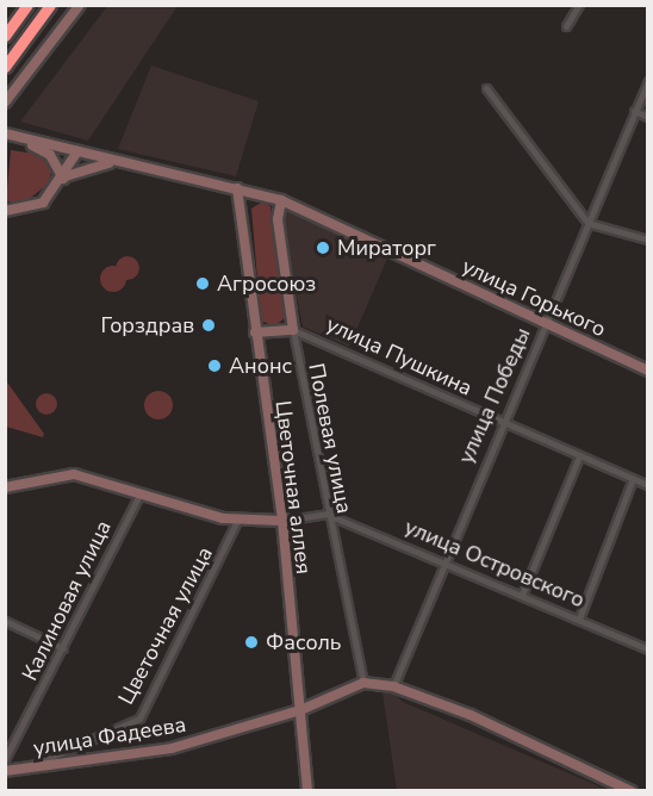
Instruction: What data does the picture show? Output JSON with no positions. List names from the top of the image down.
{
  "streets": {
    "street": [
      "улица Горького",
      "улица Пушкина",
      "улица Победы",
      "Полевая улица",
      "Цветочная аллея",
      "улица Островского",
      "Калиновая улица",
      "Цветочная улица",
      "улица Фадеева"
    ]
  },
  "crossings": [
    ["улица Горького", "улица Победы"],
    ["улица Горького", "Полевая улица"],
    ["улица Горького", "Цветочная аллея"],
    ["улица Пушкина", "улица Победы"],
    ["улица Пушкина", "Полевая улица"],
    ["улица Победы", "улица Островского"],
    ["Полевая улица", "улица Островского"],
    ["Полевая улица", "улица Фадеева"],
    ["Цветочная аллея", "улица Фадеева"],
    ["Цветочная улица", "улица Фадеева"]
  ],
  "places": [
    "Мираторг",
    "Агросоюз",
    "Горздрав",
    "Анонс",
    "Фасоль"
  ]
}
